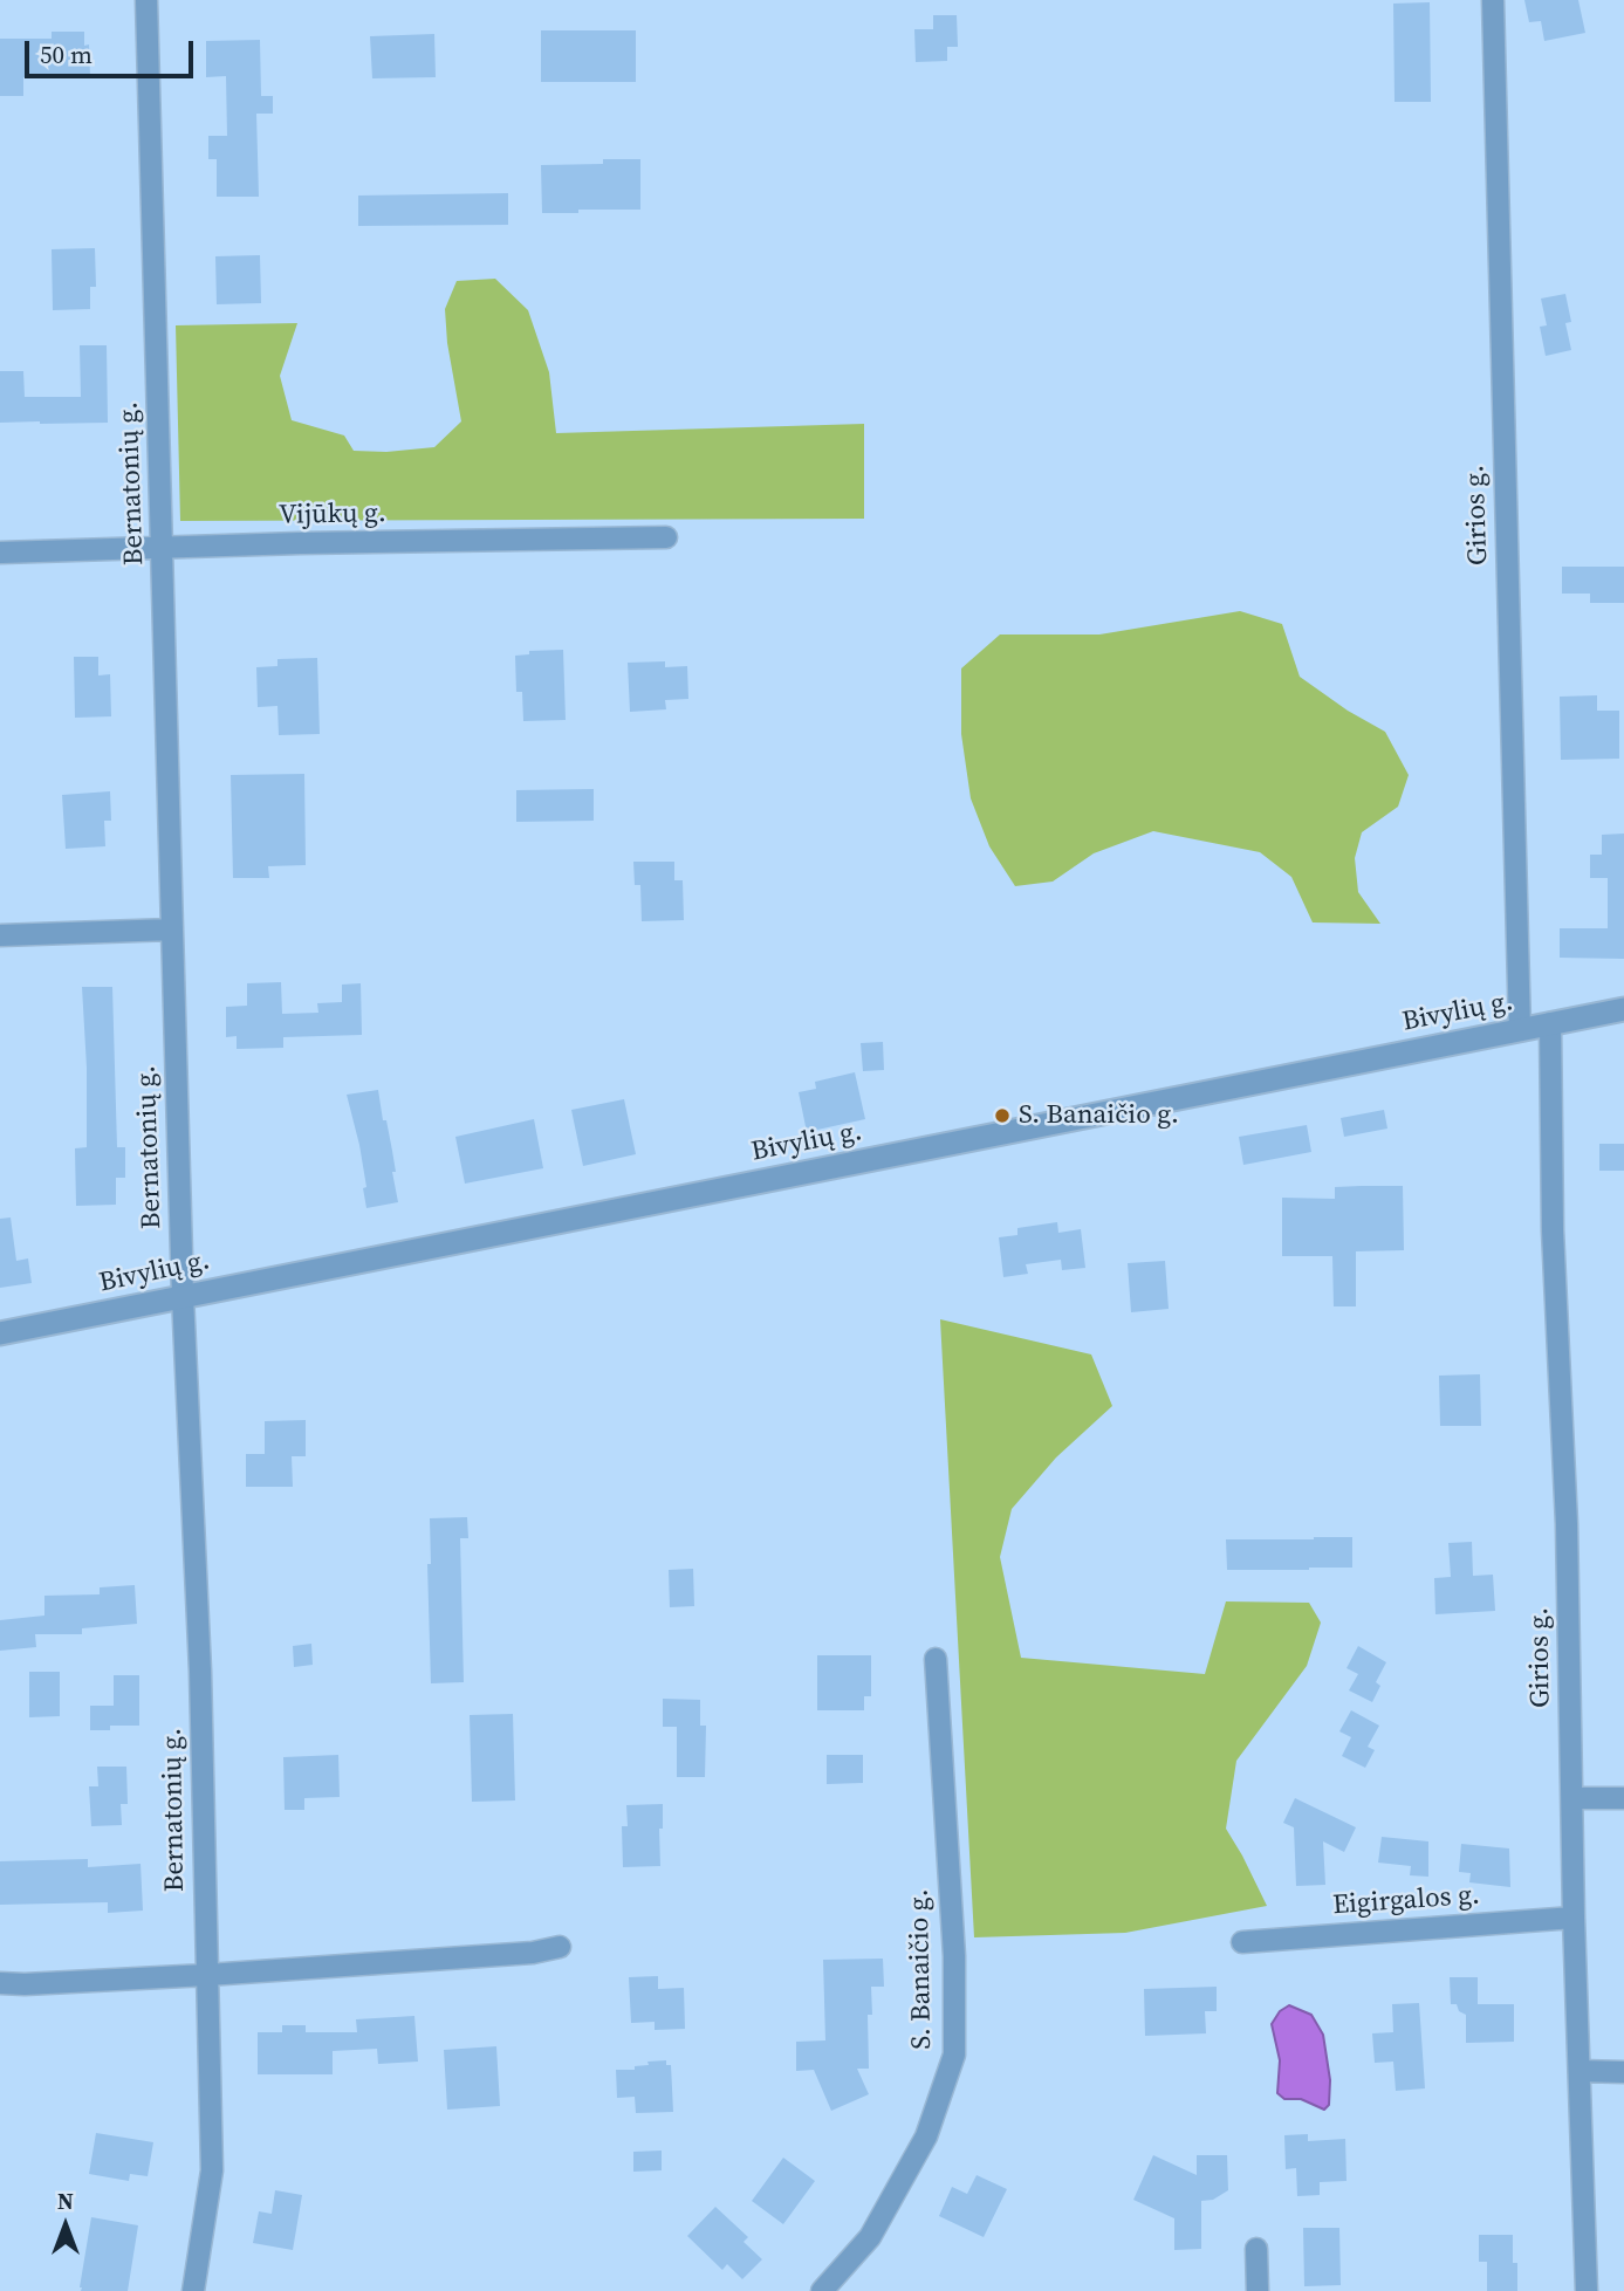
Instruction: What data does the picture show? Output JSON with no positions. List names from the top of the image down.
{
  "streets": {
    "street": [
      "Bernatonių g.",
      "Vijūkų g.",
      "Girios g.",
      "Bivylių g.",
      "Eigirgalos g.",
      "S. Banaičio g."
    ]
  },
  "crossings": [
    ["Bernatonių g.", "Vijūkų g."],
    ["Bernatonių g.", "Bivylių g."],
    ["Girios g.", "Bivylių g."],
    ["Girios g.", "Eigirgalos g."]
  ],
  "places": ["S. Banaičio g."],
  "scale_bar": "50 m",
  "north": "top"
}
